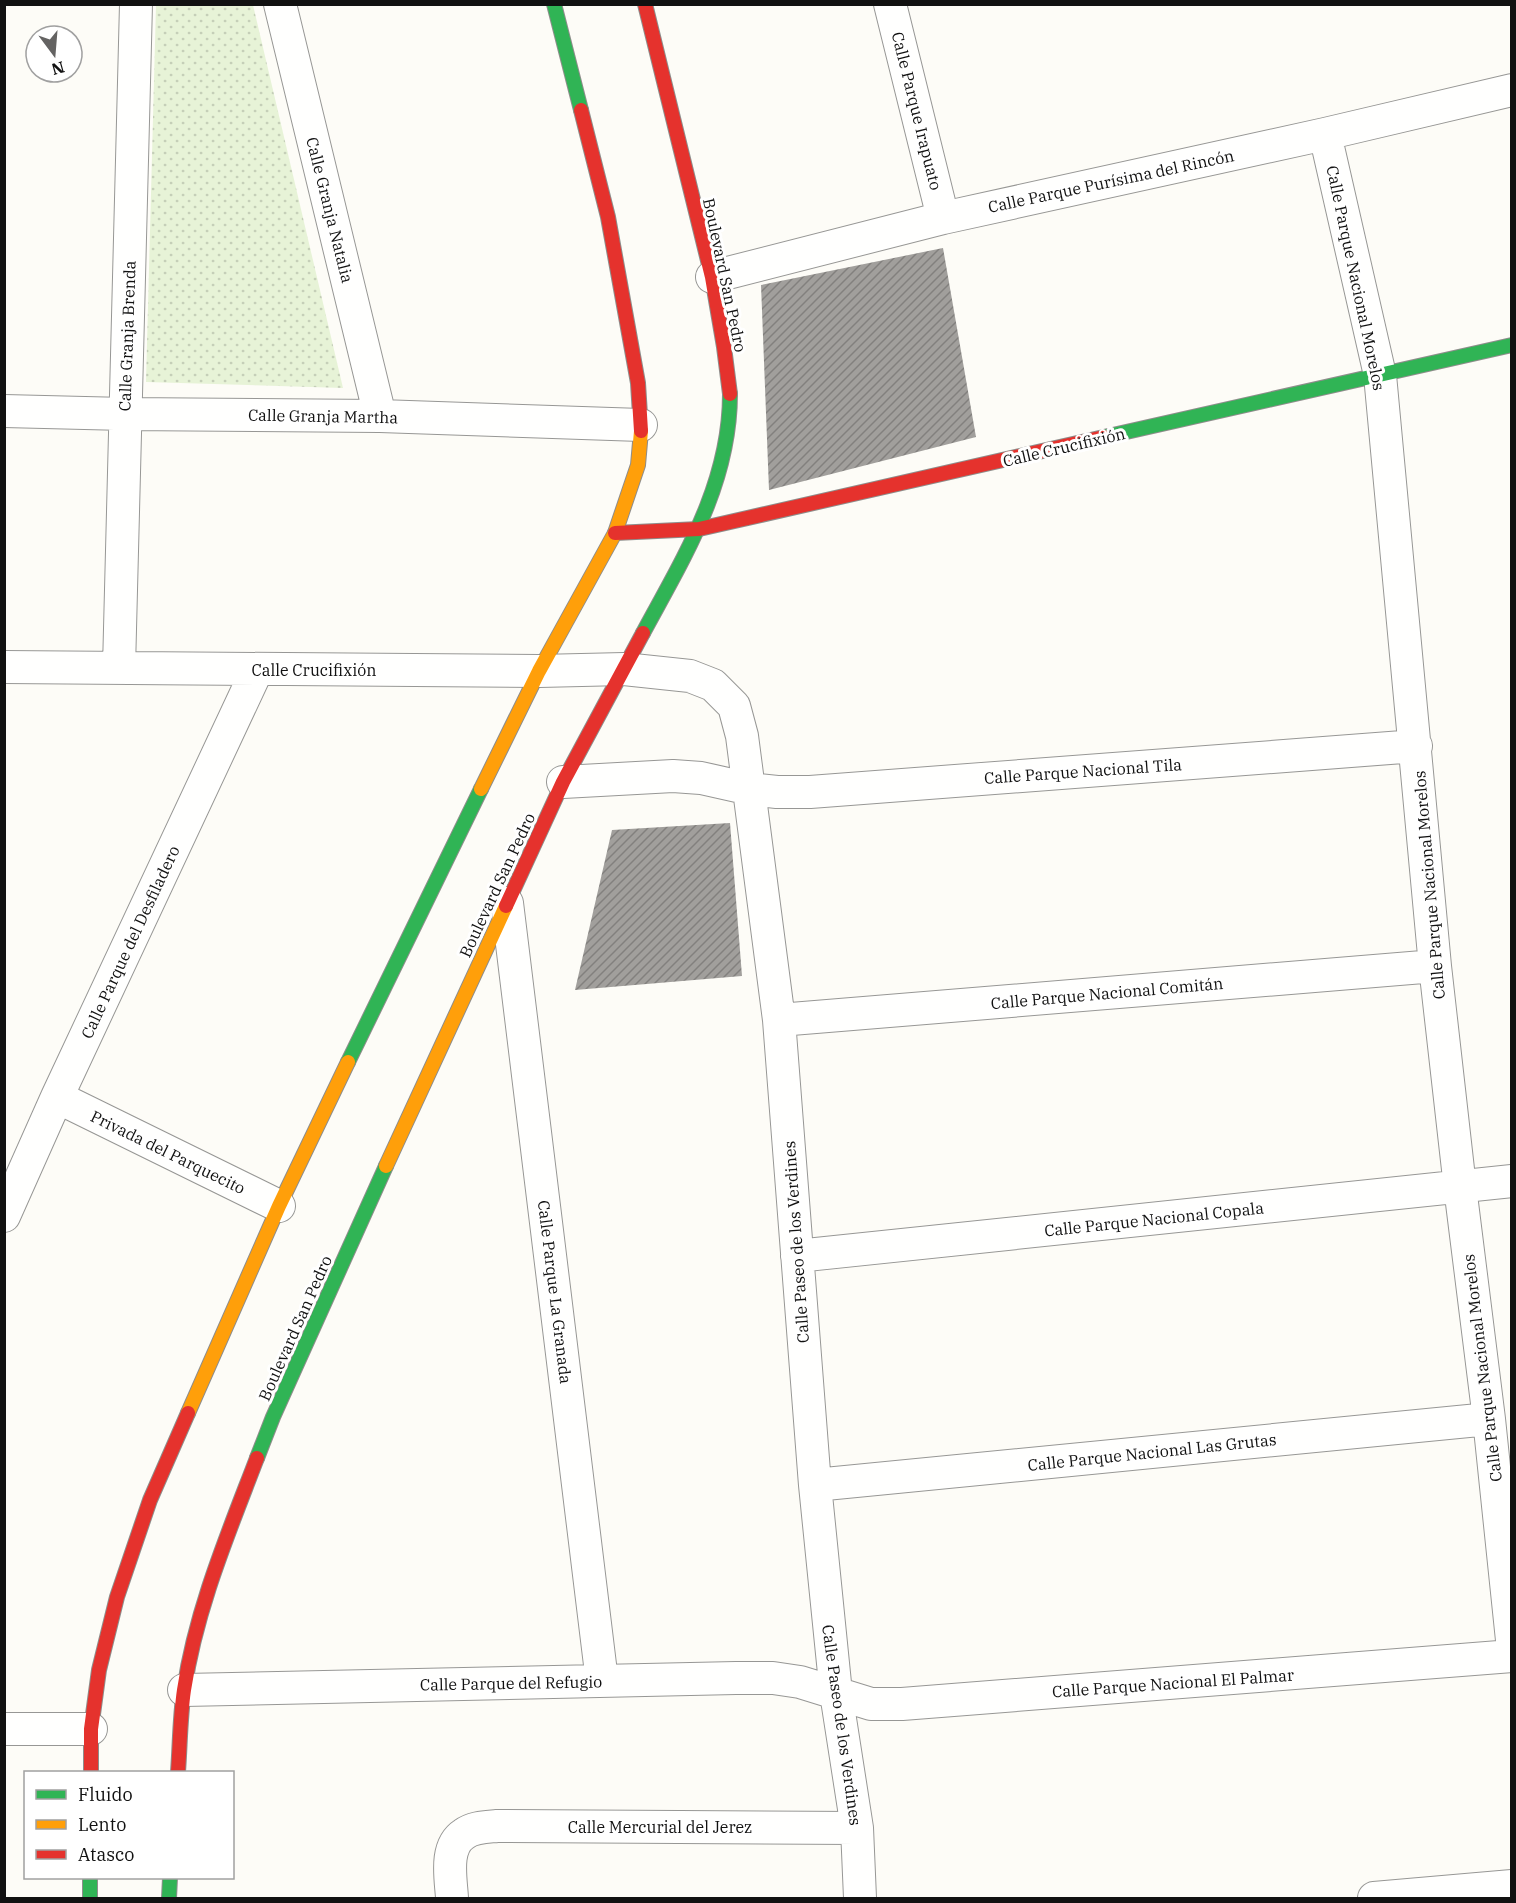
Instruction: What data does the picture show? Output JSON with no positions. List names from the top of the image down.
{
  "streets": {
    "street": [
      "Calle Parque Irapuato",
      "Calle Parque Purísima del Rincón",
      "Calle Granja Natalia",
      "Boulevard San Pedro",
      "Calle Parque Nacional Morelos",
      "Calle Granja Brenda",
      "Calle Granja Martha",
      "Calle Crucifixión",
      "Calle Parque Nacional Tila",
      "Calle Parque del Desfiladero",
      "Calle Parque Nacional Comitán",
      "Privada del Parquecito",
      "Calle Parque Nacional Copala",
      "Calle Paseo de los Verdines",
      "Calle Parque La Granada",
      "Calle Parque Nacional Las Grutas",
      "Calle Parque del Refugio",
      "Calle Parque Nacional El Palmar",
      "Calle Mercurial del Jerez"
    ]
  },
  "crossings": [
    ["Calle Parque Irapuato", "Calle Parque Purísima del Rincón"],
    ["Calle Parque Purísima del Rincón", "Boulevard San Pedro"],
    ["Calle Parque Purísima del Rincón", "Calle Parque Nacional Morelos"],
    ["Calle Granja Natalia", "Calle Granja Martha"],
    ["Boulevard San Pedro", "Calle Crucifixión"],
    ["Boulevard San Pedro", "Calle Parque Nacional Tila"],
    ["Boulevard San Pedro", "Calle Paseo de los Verdines"],
    ["Boulevard San Pedro", "Calle Parque La Granada"],
    ["Boulevard San Pedro", "Calle Parque del Refugio"],
    ["Calle Parque Nacional Morelos", "Calle Crucifixión"],
    ["Calle Parque Nacional Morelos", "Calle Parque Nacional Tila"],
    ["Calle Parque Nacional Morelos", "Calle Parque Nacional Comitán"],
    ["Calle Parque Nacional Morelos", "Calle Parque Nacional Copala"],
    ["Calle Parque Nacional Morelos", "Calle Parque Nacional Las Grutas"],
    ["Calle Granja Brenda", "Calle Granja Martha"],
    ["Calle Granja Brenda", "Calle Crucifixión"],
    ["Calle Crucifixión", "Calle Parque del Desfiladero"],
    ["Calle Crucifixión", "Calle Paseo de los Verdines"],
    ["Calle Parque Nacional Tila", "Calle Paseo de los Verdines"],
    ["Calle Parque del Desfiladero", "Privada del Parquecito"],
    ["Calle Parque Nacional Comitán", "Calle Paseo de los Verdines"],
    ["Calle Parque Nacional Copala", "Calle Paseo de los Verdines"],
    ["Calle Paseo de los Verdines", "Calle Parque Nacional Las Grutas"],
    ["Calle Paseo de los Verdines", "Calle Parque del Refugio"],
    ["Calle Paseo de los Verdines", "Calle Parque Nacional El Palmar"],
    ["Calle Paseo de los Verdines", "Calle Mercurial del Jerez"],
    ["Calle Parque La Granada", "Calle Parque del Refugio"],
    ["Calle Parque del Refugio", "Calle Parque Nacional El Palmar"]
  ],
  "legend": ["Fluido", "Lento", "Atasco"],
  "north": "bottom"
}
